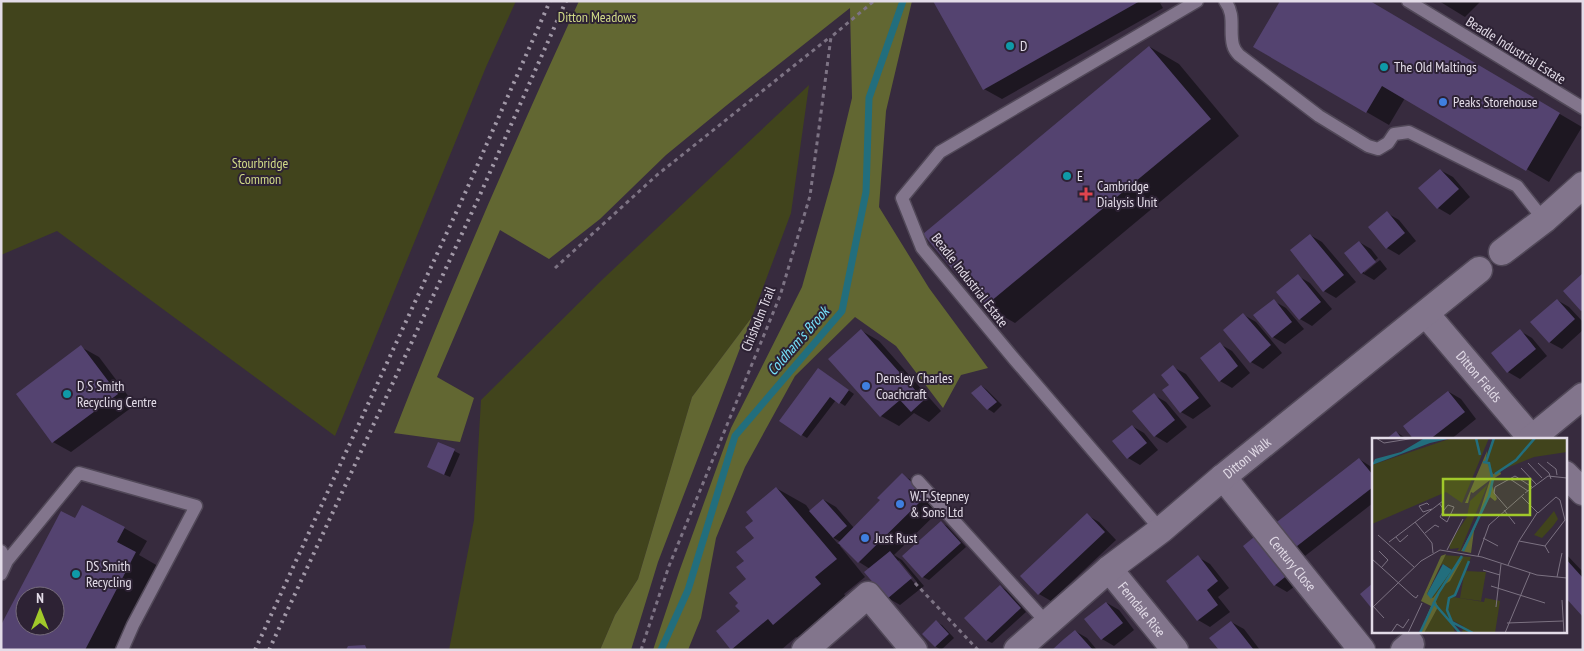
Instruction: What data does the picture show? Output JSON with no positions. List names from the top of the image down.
{
  "streets": {
    "street": [
      "Ditton Fields",
      "Ditton Walk",
      "Century Close",
      "Ferndale Rise"
    ],
    "lane": ["Beadle Industrial Estate"],
    "path": ["Chisholm Trail"]
  },
  "crossings": [
    ["Beadle Industrial Estate", "Ditton Walk"],
    ["Ditton Fields", "Ditton Walk"],
    ["Ditton Walk", "Century Close"],
    ["Ditton Walk", "Ferndale Rise"]
  ],
  "water": ["Coldham's Brook"],
  "parks": ["Ditton Meadows", "Stourbridge Common"],
  "places": {
    "other": [
      "D",
      "The Old Maltings",
      "Peaks Storehouse",
      "E",
      "Densley Charles Coachcraft",
      "D S Smith Recycling Centre",
      "W.T. Stepney & Sons Ltd",
      "Just Rust",
      "DS Smith Recycling"
    ],
    "health": ["Cambridge Dialysis Unit"]
  },
  "north": "top"
}
